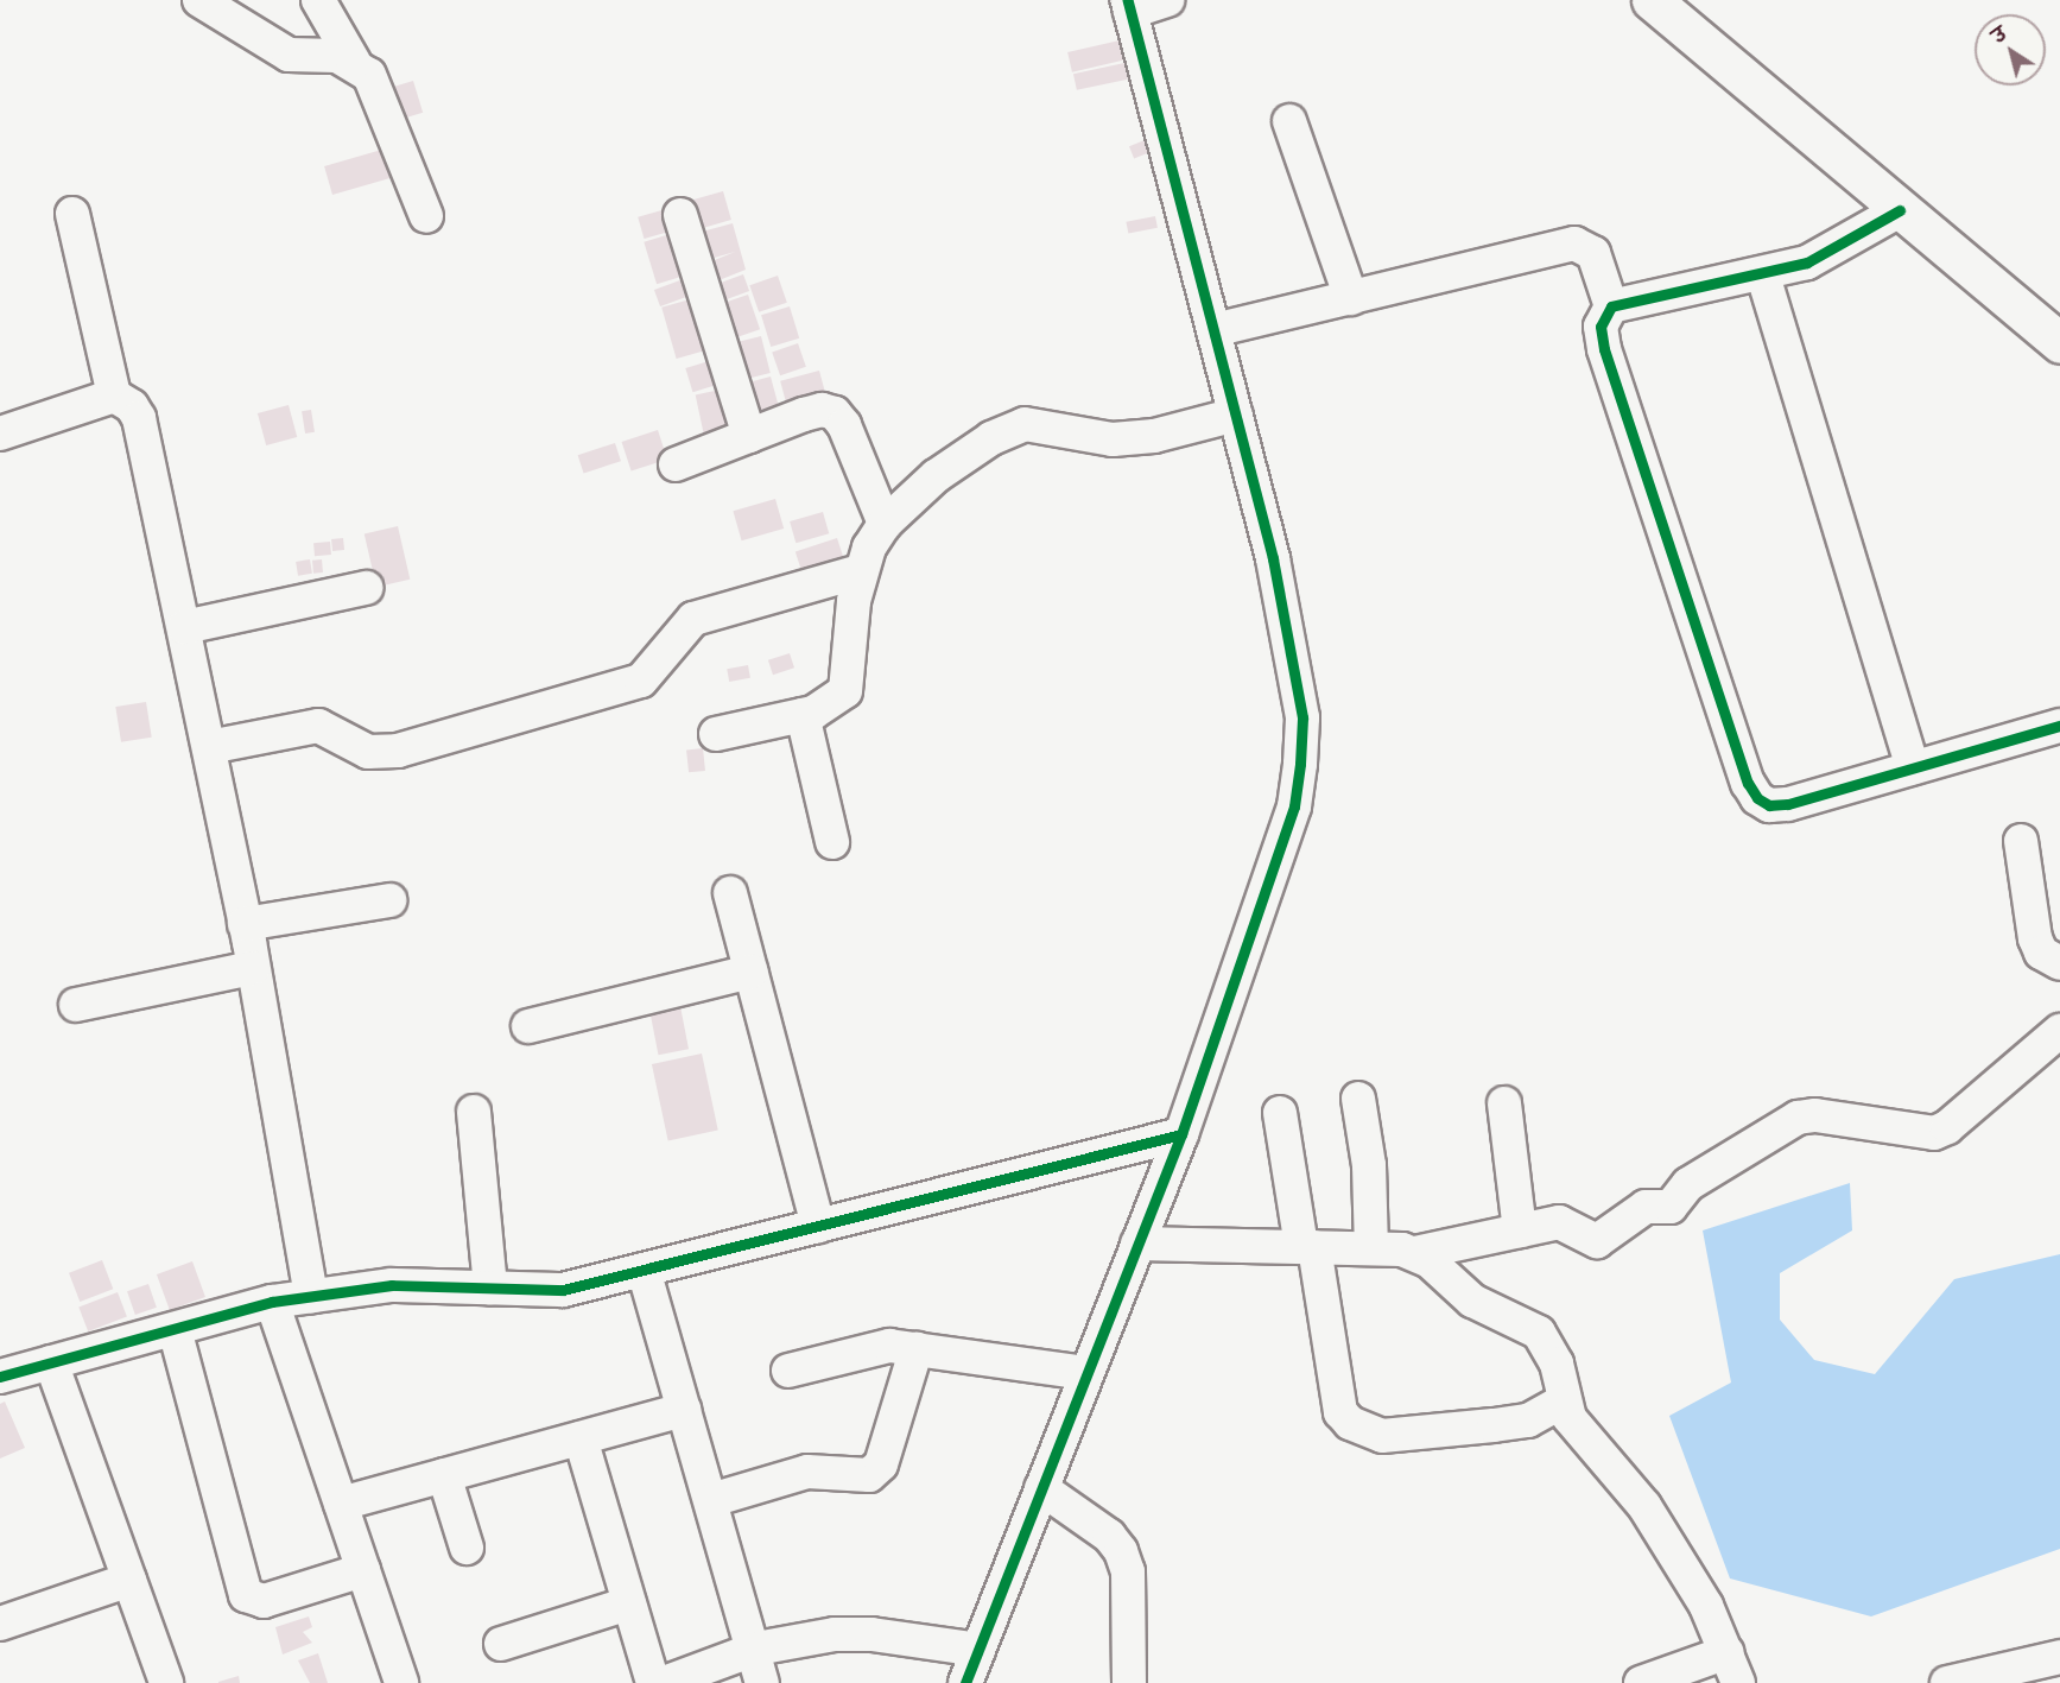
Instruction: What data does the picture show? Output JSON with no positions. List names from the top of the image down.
{
  "north": "top left"
}
